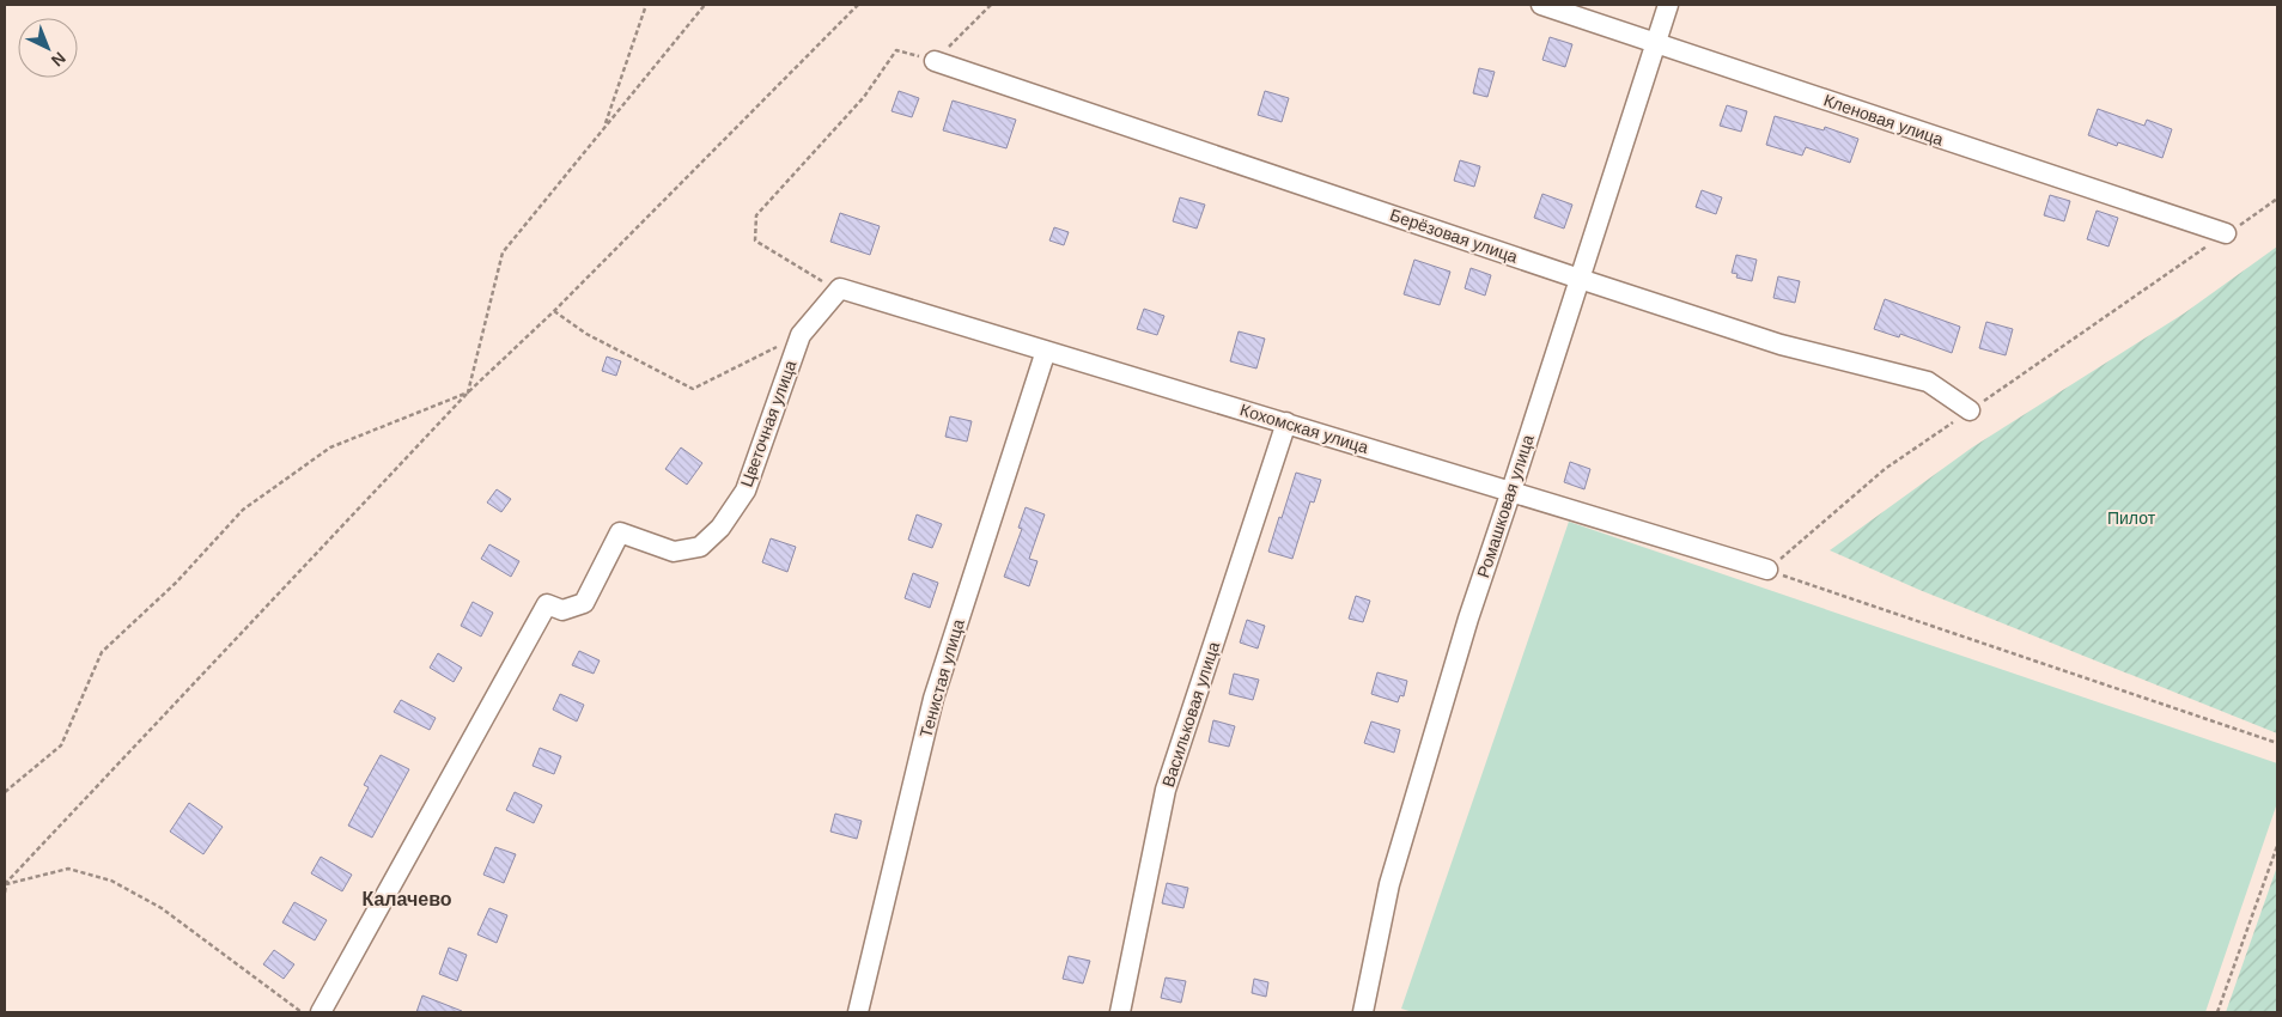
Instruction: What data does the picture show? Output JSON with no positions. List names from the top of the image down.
{
  "streets": {
    "street": [
      "Кленовая улица",
      "Берёзовая улица",
      "Цветочная улица",
      "Кохомская улица",
      "Ромашковая улица",
      "Тенистая улица",
      "Васильковая улица"
    ]
  },
  "crossings": [
    ["Кленовая улица", "Ромашковая улица"],
    ["Берёзовая улица", "Ромашковая улица"],
    ["Цветочная улица", "Кохомская улица"],
    ["Кохомская улица", "Ромашковая улица"],
    ["Кохомская улица", "Тенистая улица"],
    ["Кохомская улица", "Васильковая улица"]
  ],
  "districts": ["Калачево"],
  "parks": ["Пилот"],
  "north": "bottom right"
}
